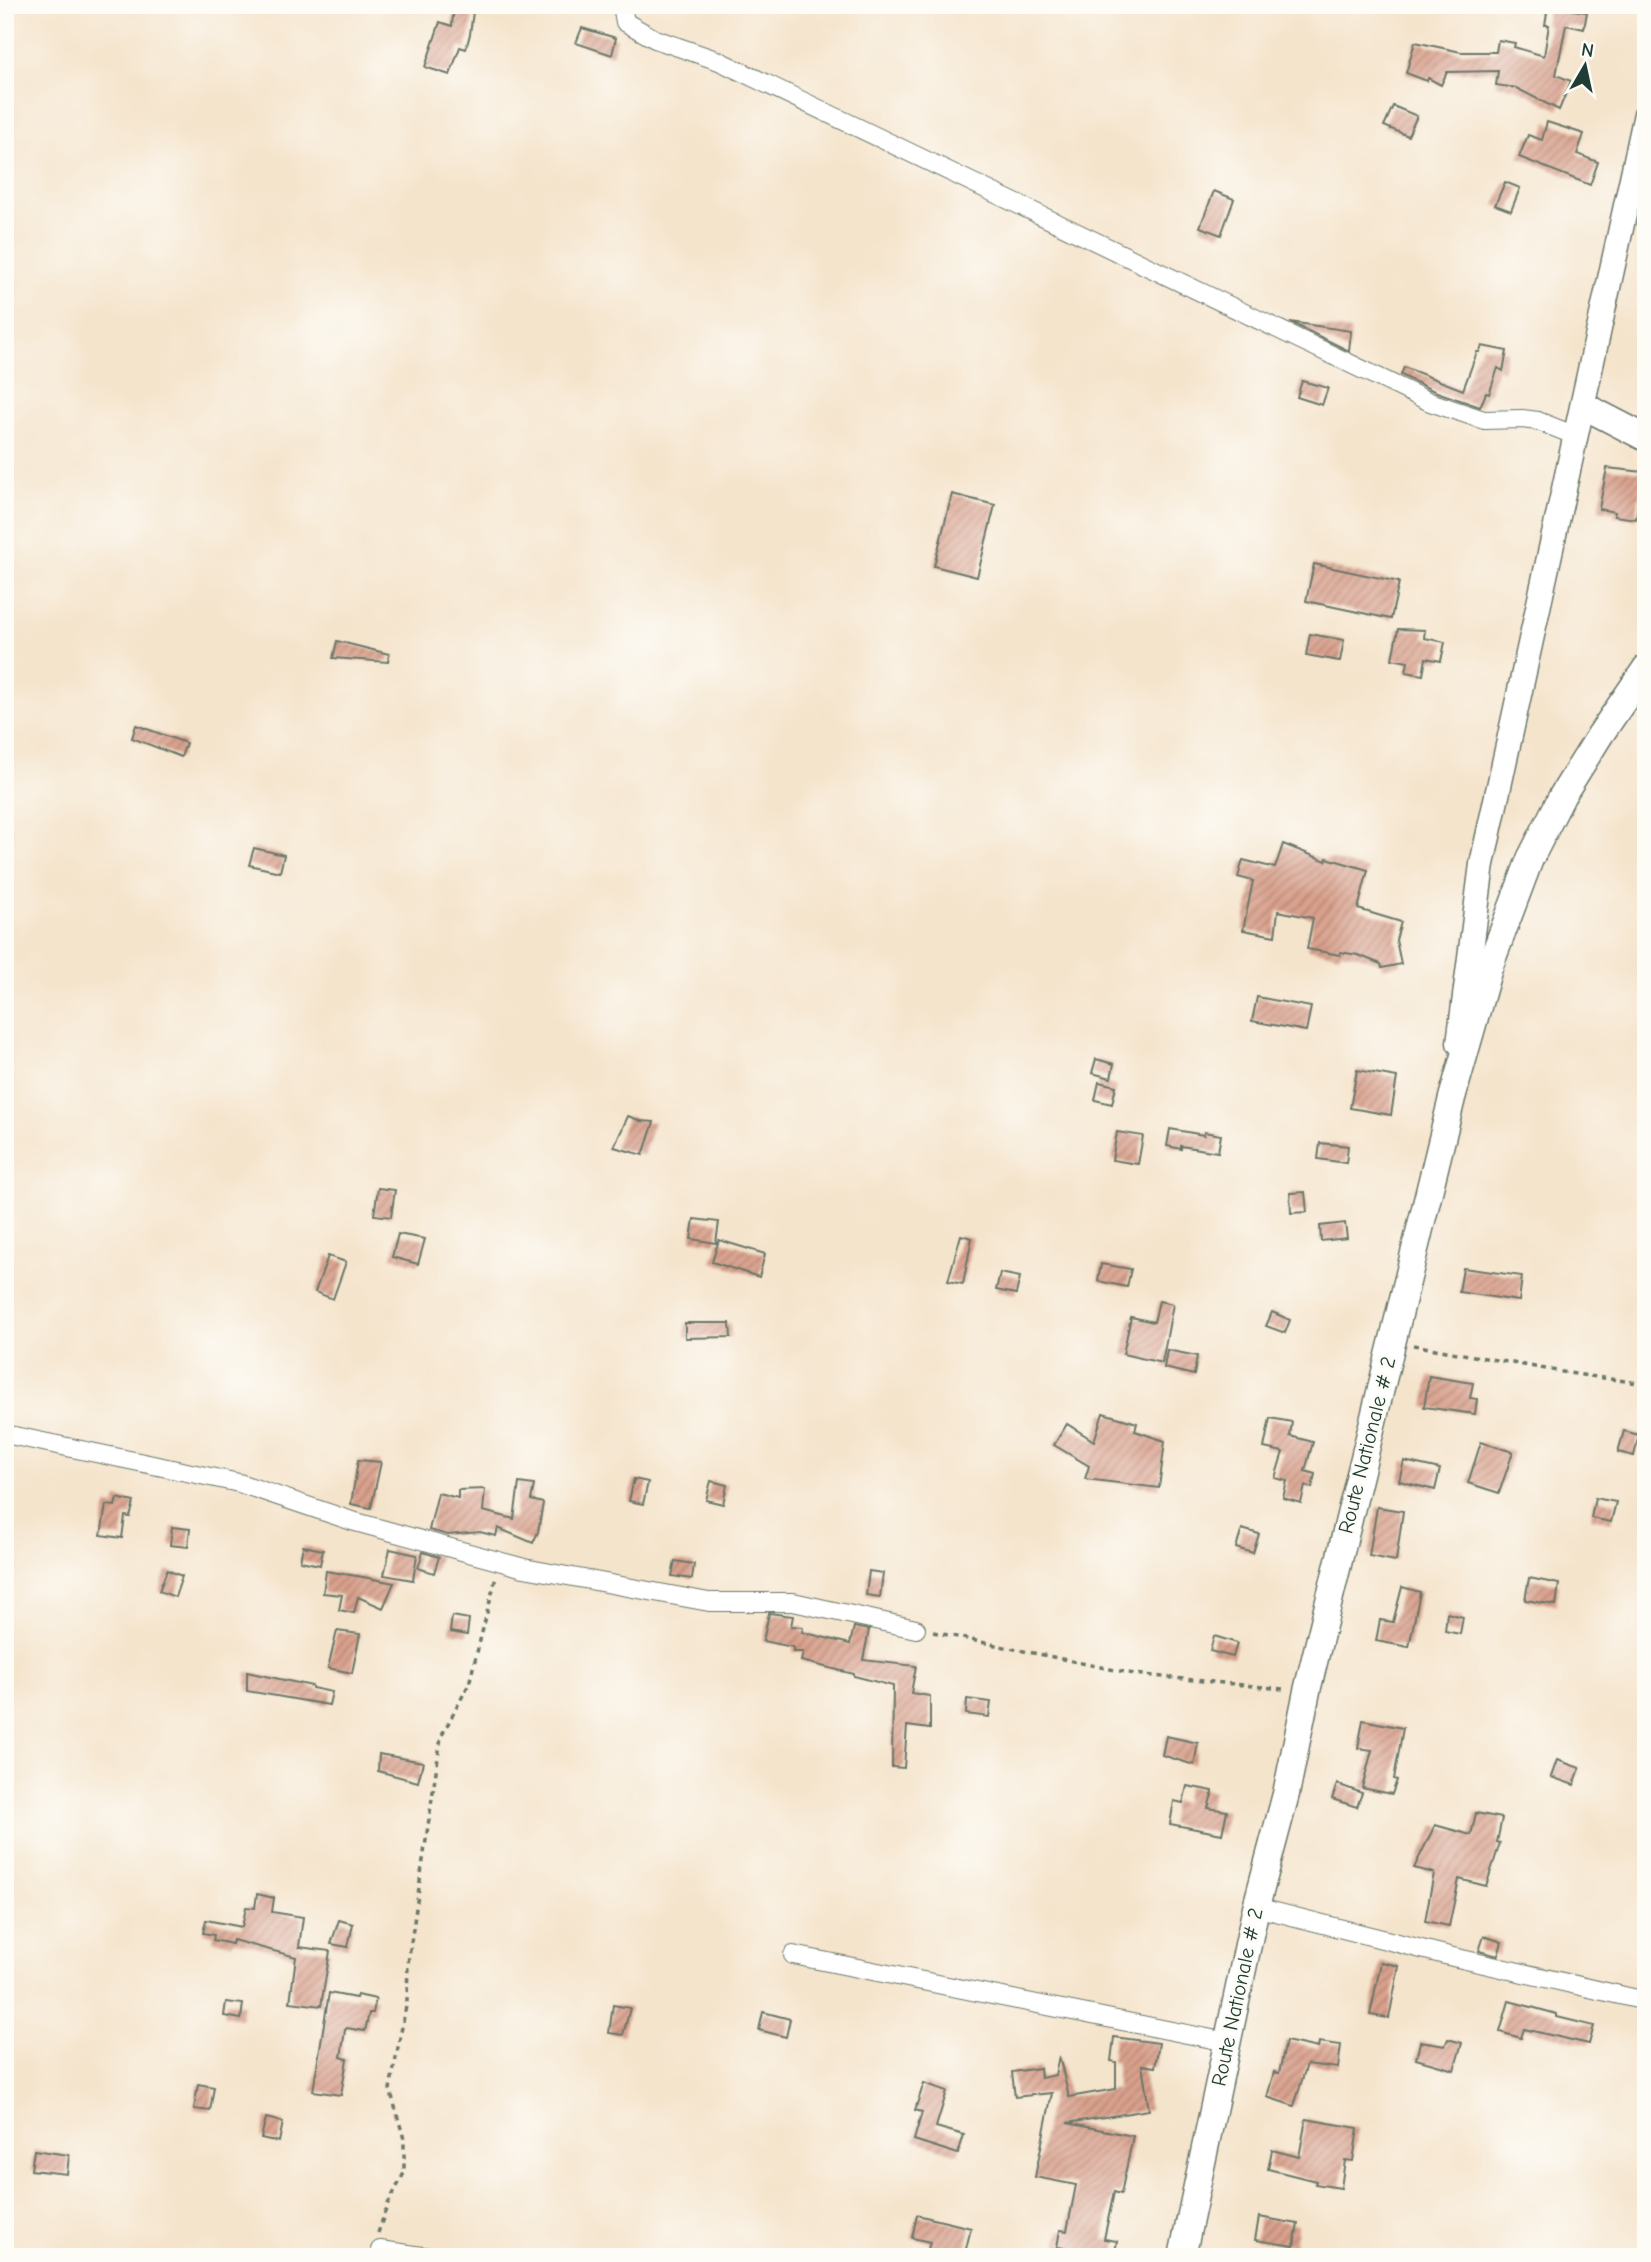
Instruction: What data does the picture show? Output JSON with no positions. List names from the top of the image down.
{
  "streets": {
    "main road": ["Route Nationale # 2"]
  },
  "north": "top"
}
